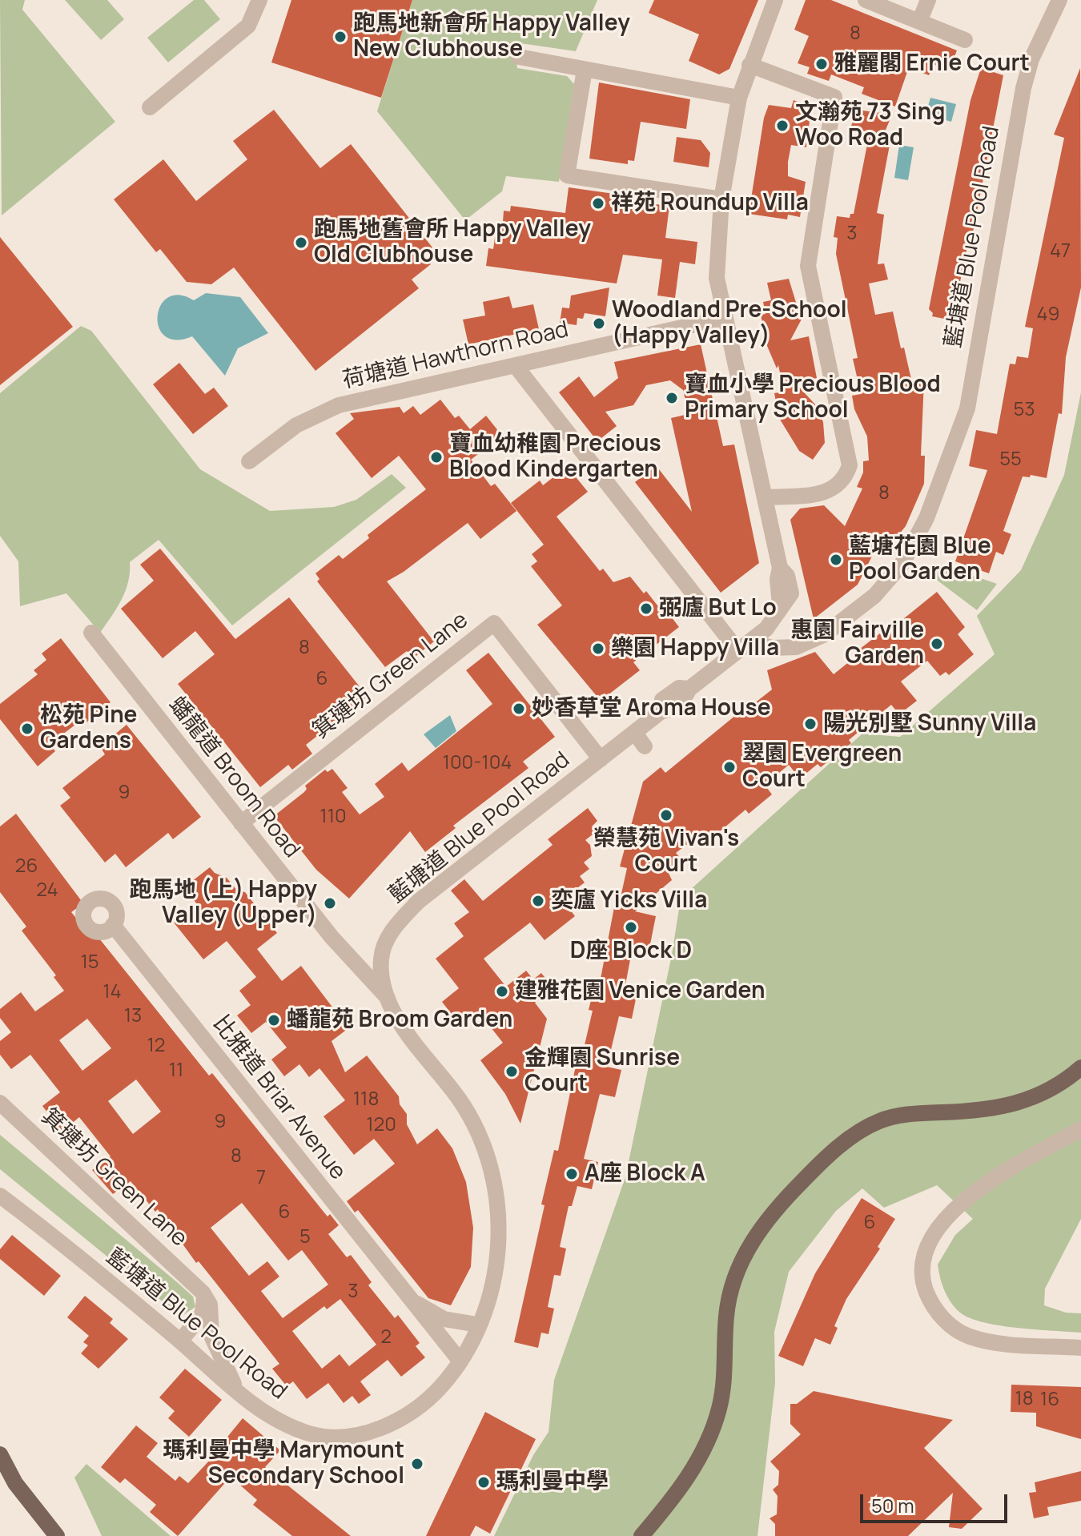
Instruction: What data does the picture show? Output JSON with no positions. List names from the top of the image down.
{
  "streets": {
    "street": [
      "藍塘道 Blue Pool Road",
      "荷塘道 Hawthorn Road",
      "箕璉坊 Green Lane",
      "蟠龍道 Broom Road",
      "比雅道 Briar Avenue"
    ]
  },
  "crossings": [
    ["藍塘道 Blue Pool Road", "箕璉坊 Green Lane"],
    ["藍塘道 Blue Pool Road", "蟠龍道 Broom Road"],
    ["藍塘道 Blue Pool Road", "比雅道 Briar Avenue"],
    ["箕璉坊 Green Lane", "蟠龍道 Broom Road"]
  ],
  "places": [
    "跑馬地新會所 Happy Valley New Clubhouse",
    "雅麗閣 Ernie Court",
    "文瀚苑 73 Sing Woo Road",
    "祥苑 Roundup Villa",
    "跑馬地舊會所 Happy Valley Old Clubhouse",
    "Woodland Pre-School (Happy Valley)",
    "寶血小學 Precious Blood Primary School",
    "寶血幼稚園 Precious Blood Kindergarten",
    "藍塘花園 Blue Pool Garden",
    "弼廬 But Lo",
    "惠園 Fairville Garden",
    "樂園 Happy Villa",
    "妙香草堂 Aroma House",
    "陽光別墅 Sunny Villa",
    "松苑 Pine Gardens",
    "翠園 Evergreen Court",
    "榮慧苑 Vivan's Court",
    "奕廬 Yicks Villa",
    "跑馬地 (上) Happy Valley (Upper)",
    "D座 Block D",
    "建雅花園 Venice Garden",
    "蟠龍苑 Broom Garden",
    "金輝園 Sunrise Court",
    "A座 Block A",
    "瑪利曼中學 Marymount Secondary School",
    "瑪利曼中學"
  ],
  "house_numbers": [
    "8",
    "3",
    "47",
    "49",
    "53",
    "55",
    "8",
    "8",
    "6",
    "100-104",
    "9",
    "110",
    "26",
    "24",
    "15",
    "14",
    "13",
    "12",
    "11",
    "118",
    "9",
    "120",
    "8",
    "7",
    "6",
    "6",
    "5",
    "3",
    "2",
    "18",
    "16"
  ],
  "scale_bar": "50 m"
}
